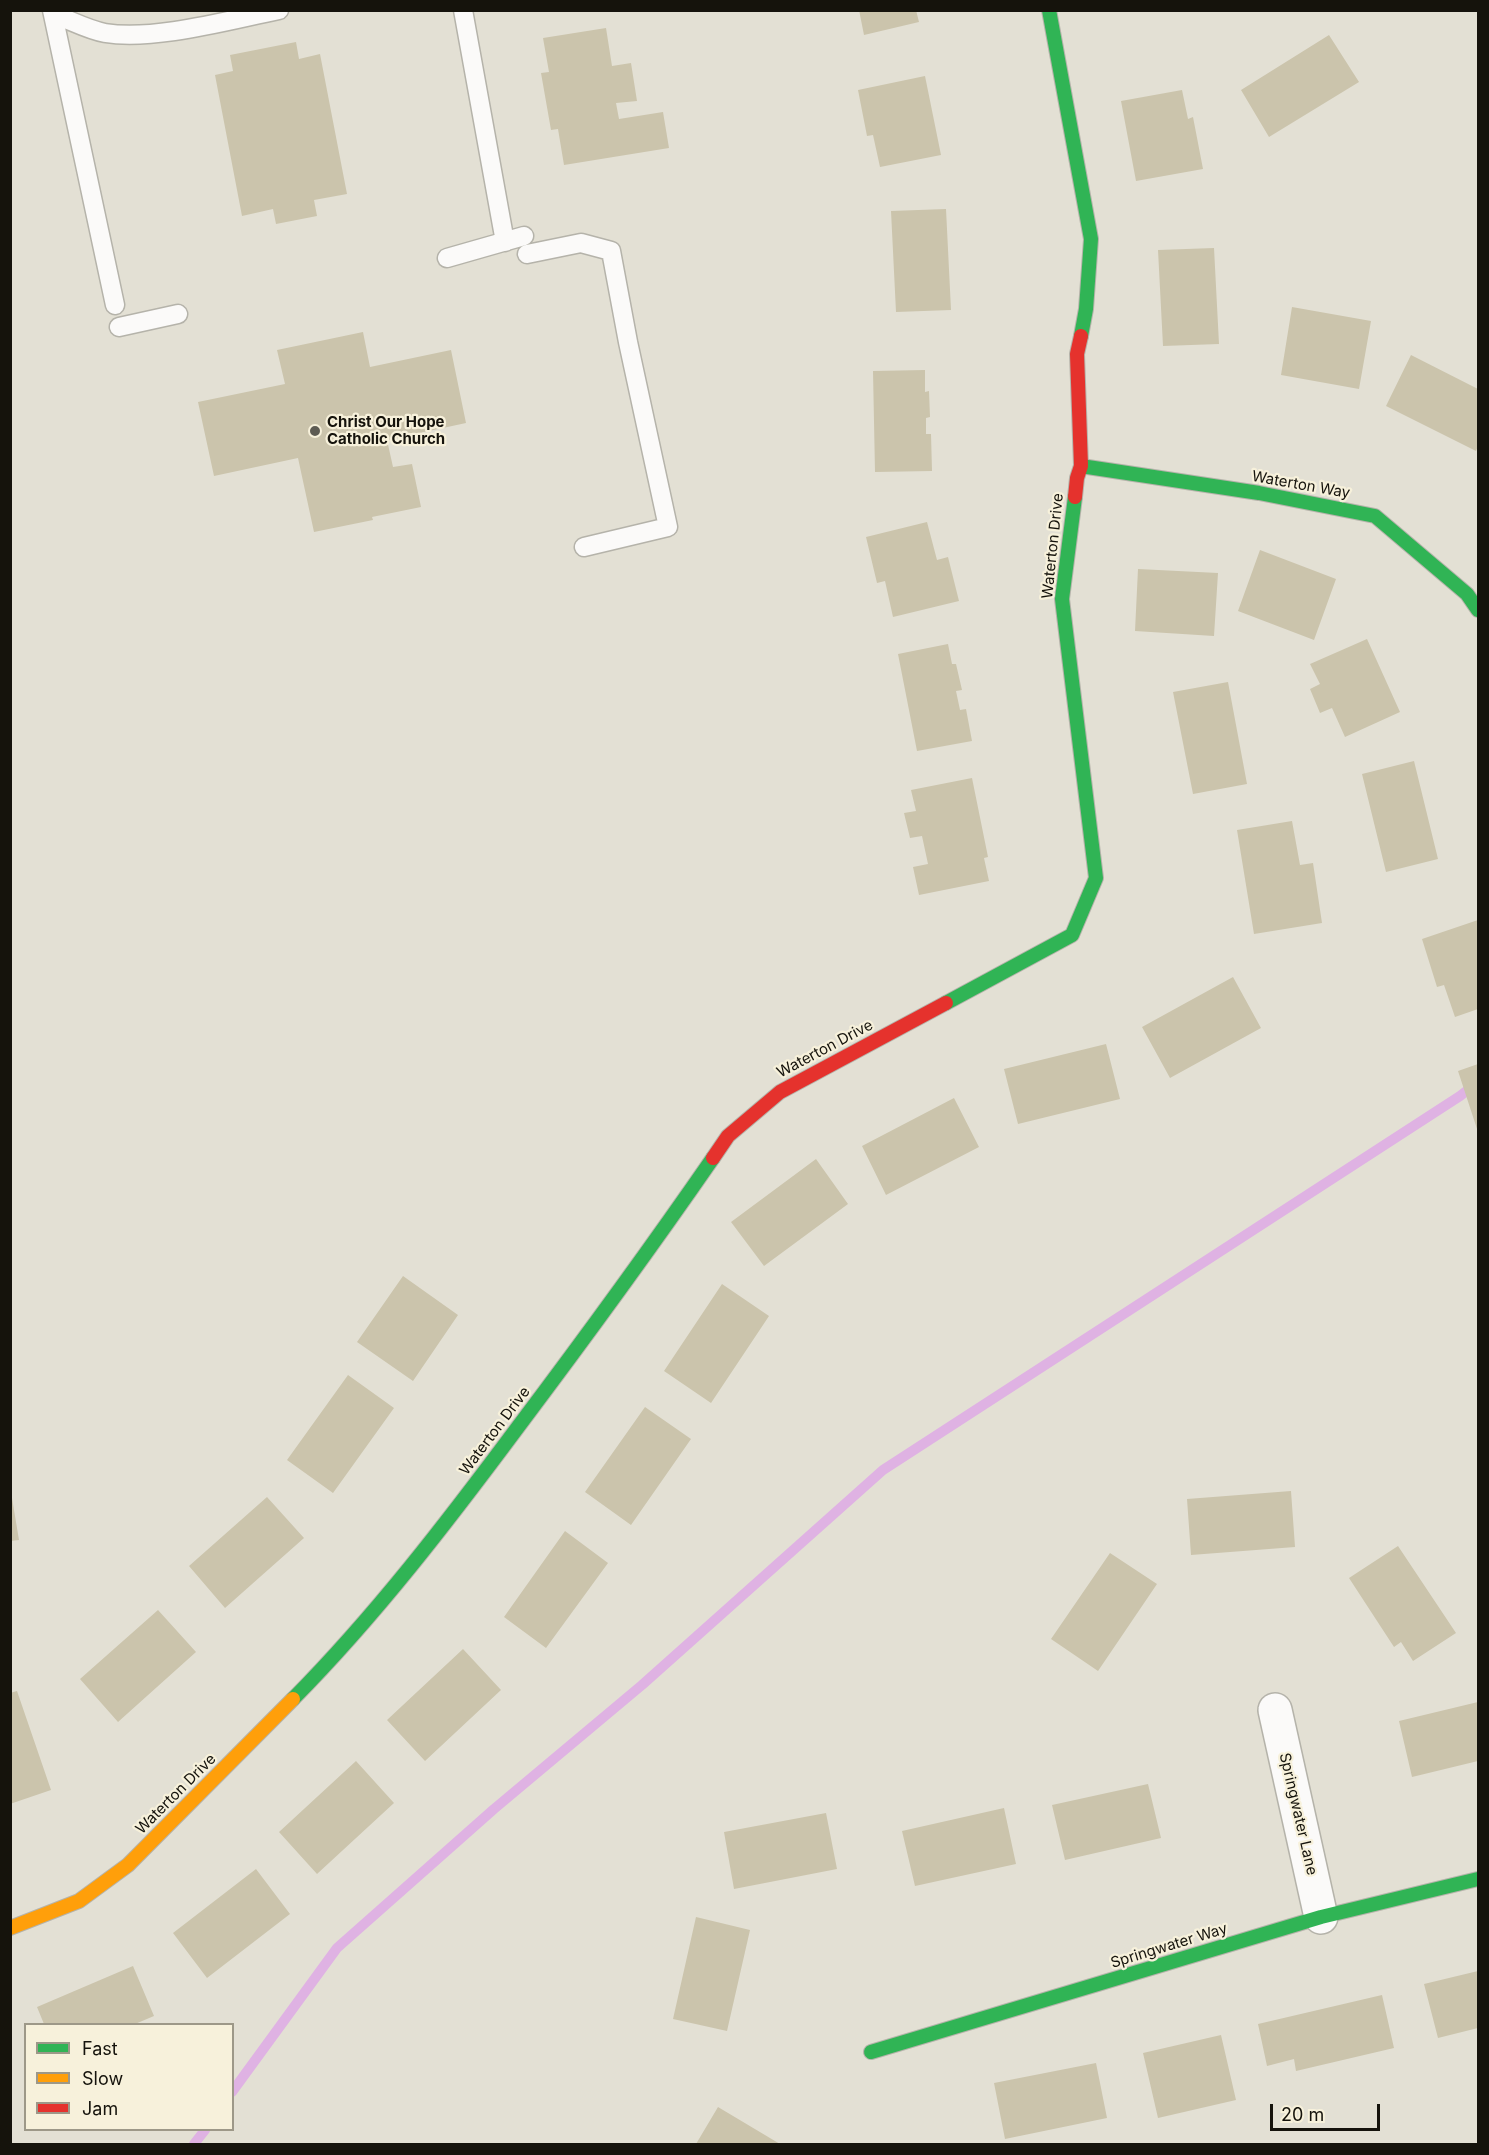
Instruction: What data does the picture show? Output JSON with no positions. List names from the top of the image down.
{
  "streets": {
    "street": [
      "Waterton Way",
      "Waterton Drive",
      "Springwater Lane",
      "Springwater Way"
    ]
  },
  "crossings": [
    ["Waterton Way", "Waterton Drive"],
    ["Springwater Lane", "Springwater Way"]
  ],
  "places": ["Christ Our Hope Catholic Church"],
  "legend": ["Fast", "Slow", "Jam"],
  "scale_bar": "20 m"
}
